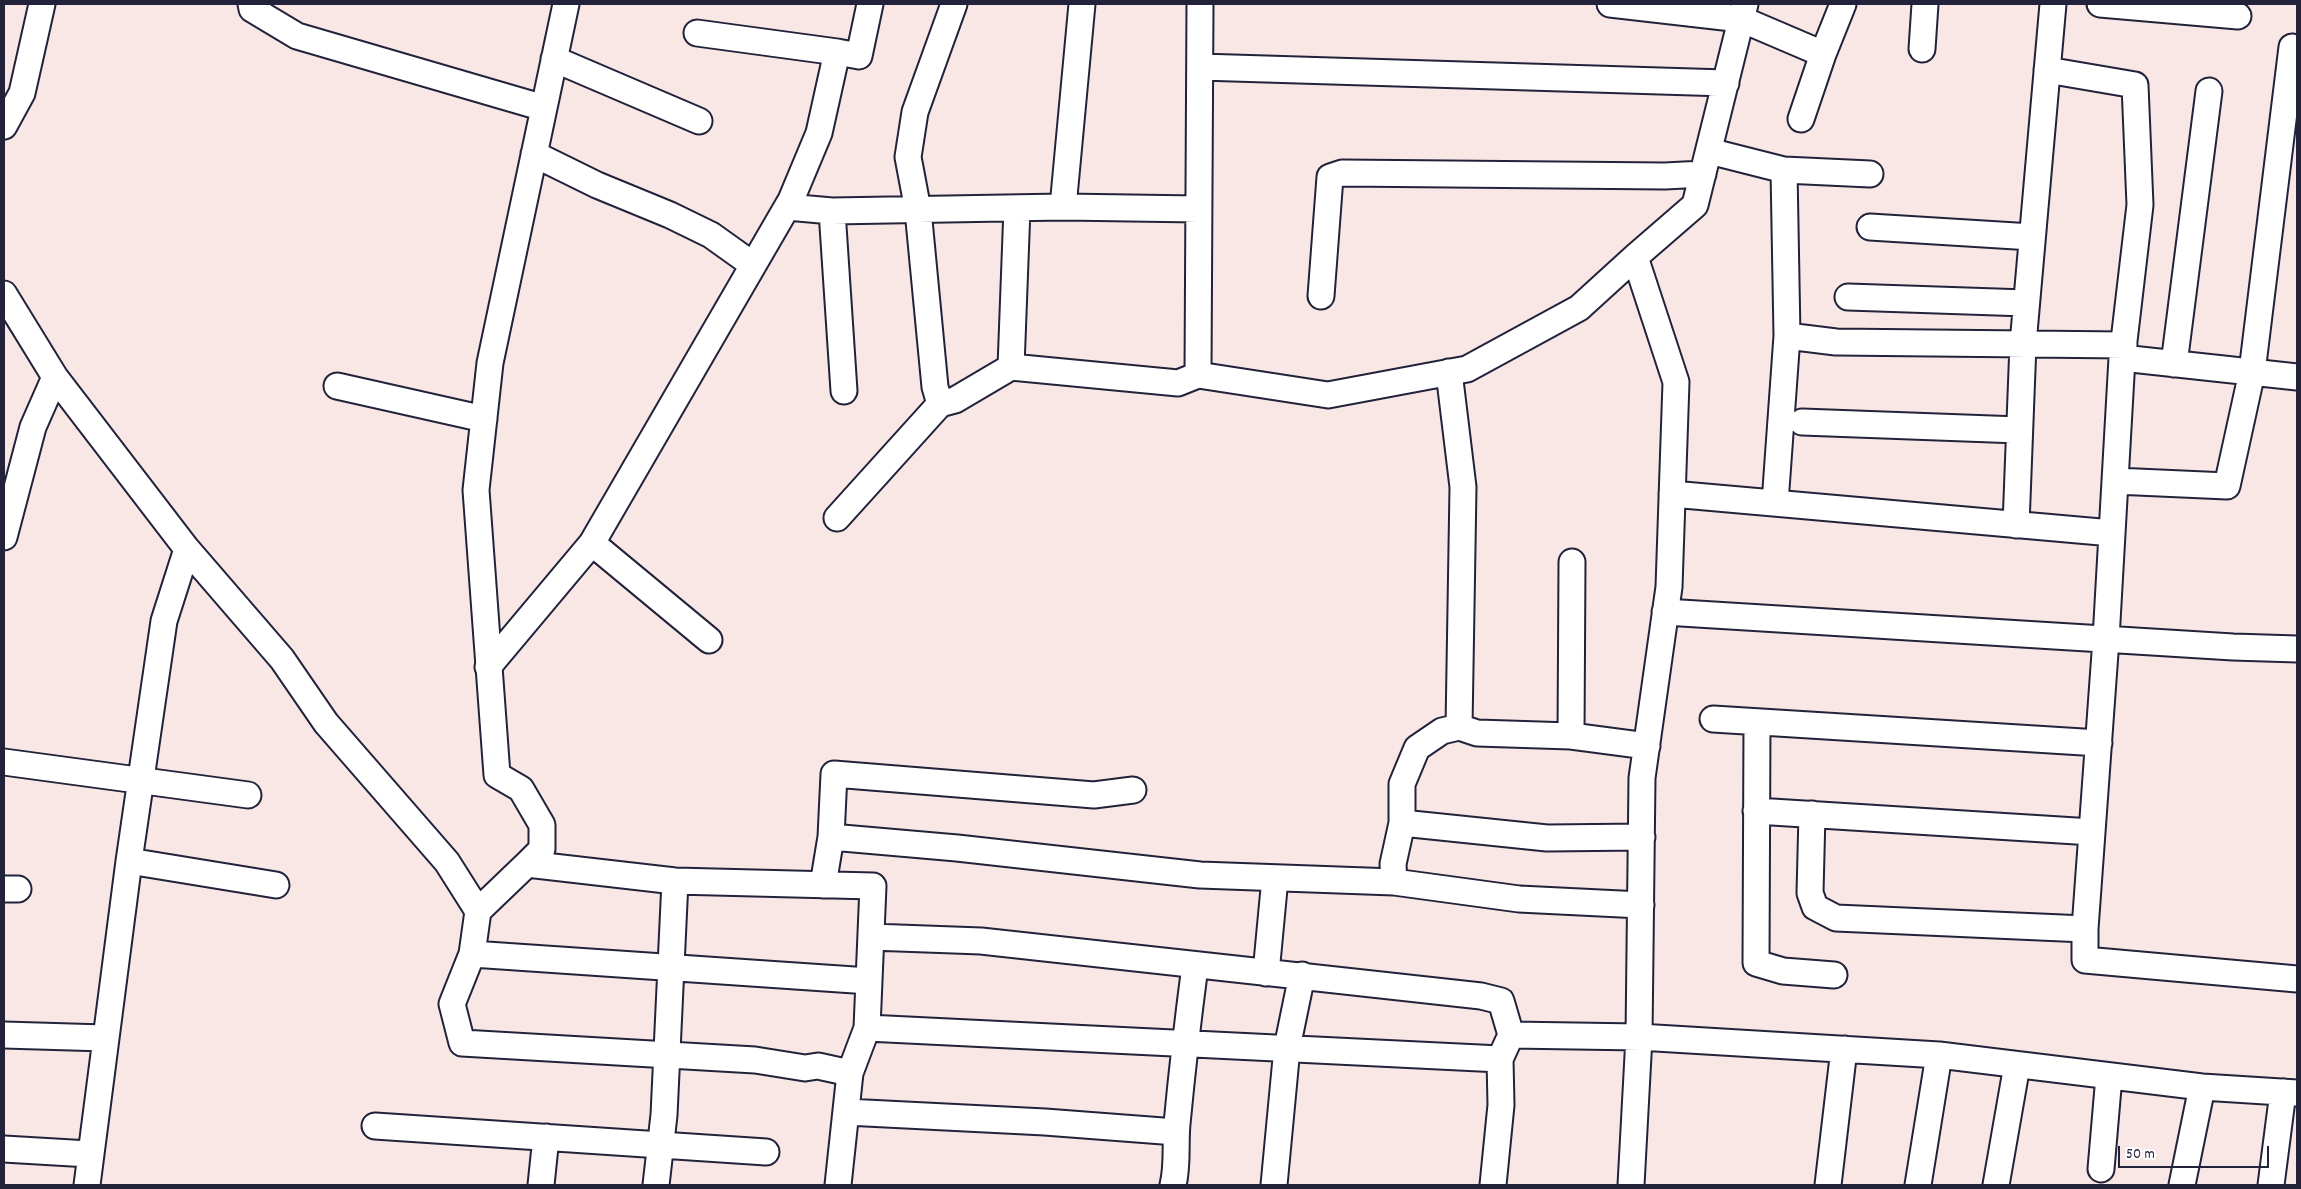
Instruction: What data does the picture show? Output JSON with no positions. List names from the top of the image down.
{
  "scale_bar": "50 m"
}
